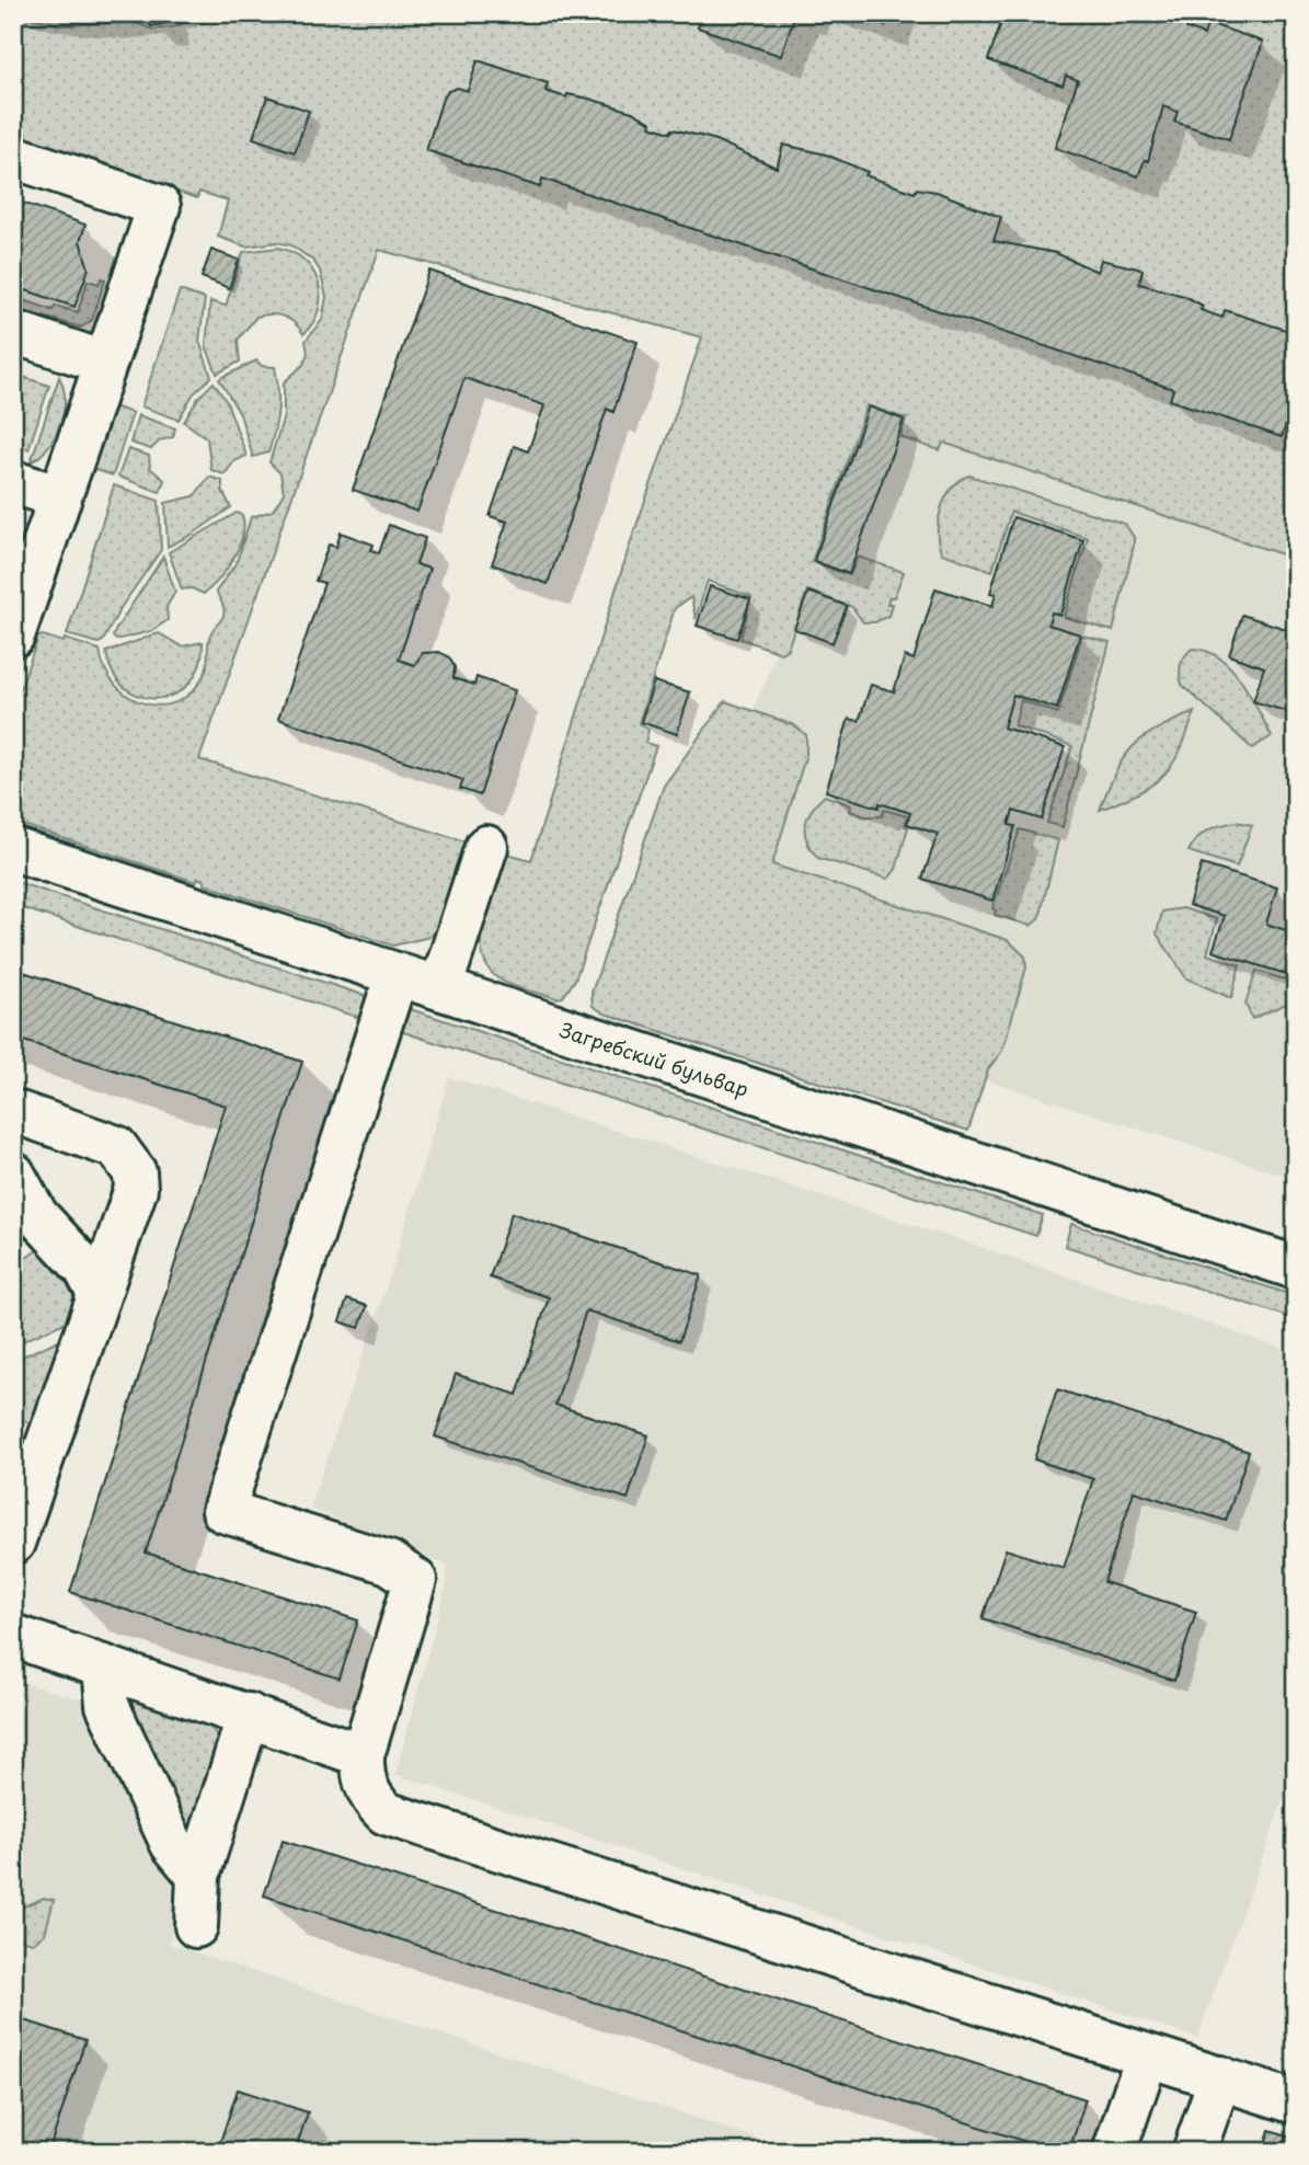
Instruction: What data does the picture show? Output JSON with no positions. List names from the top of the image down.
{
  "streets": {
    "street": ["Загребский бульвар"]
  }
}
